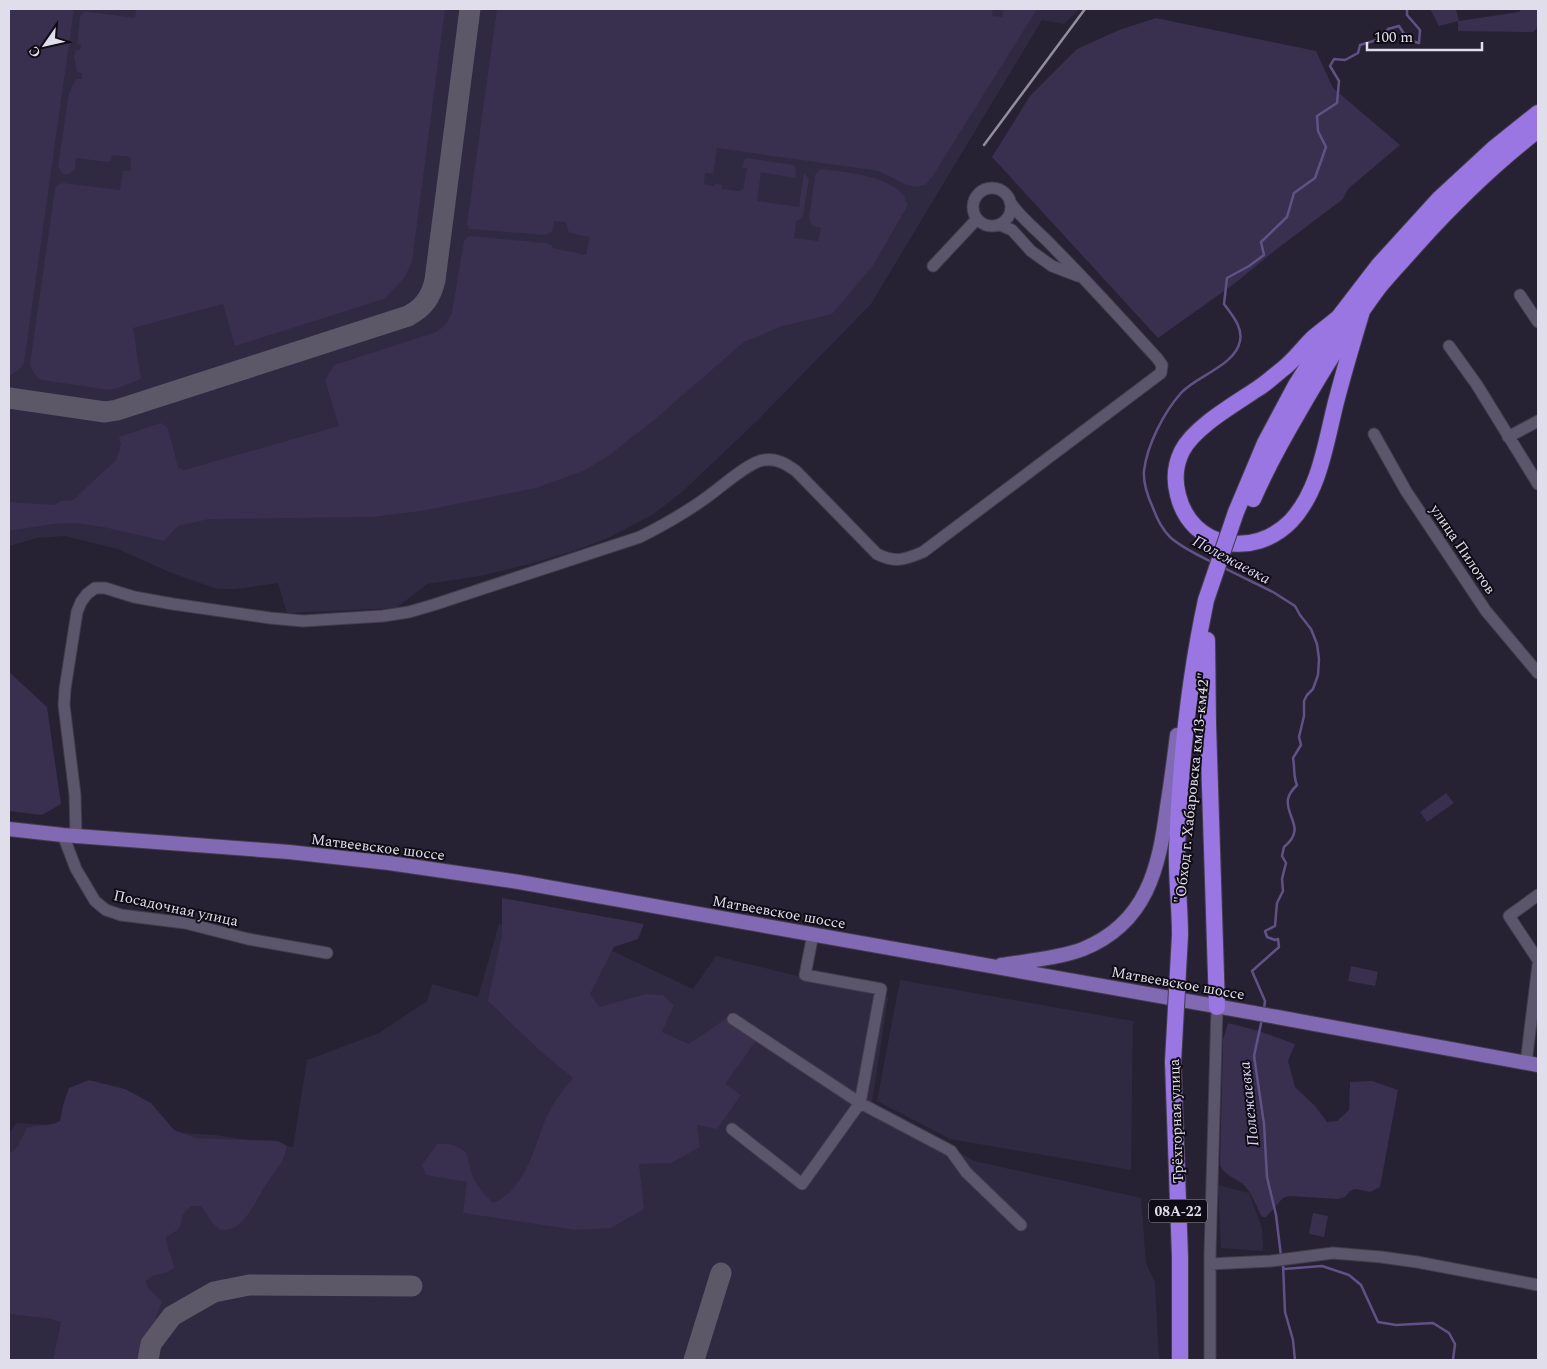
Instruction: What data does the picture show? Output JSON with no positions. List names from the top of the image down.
{
  "streets": {
    "highway": ["\"Обход г. Хабаровска км13-км42\"", "Трёхгорная улица", "08А-22"],
    "main road": ["Матвеевское шоссе"],
    "street": ["улица Пилотов", "Посадочная улица"]
  },
  "crossings": [
    ["\"Обход г. Хабаровска км13-км42\"", "Трёхгорная улица"],
    ["Матвеевское шоссе", "Посадочная улица"]
  ],
  "water": ["Полежаевка"],
  "scale_bar": "100 m",
  "north": "bottom left"
}
